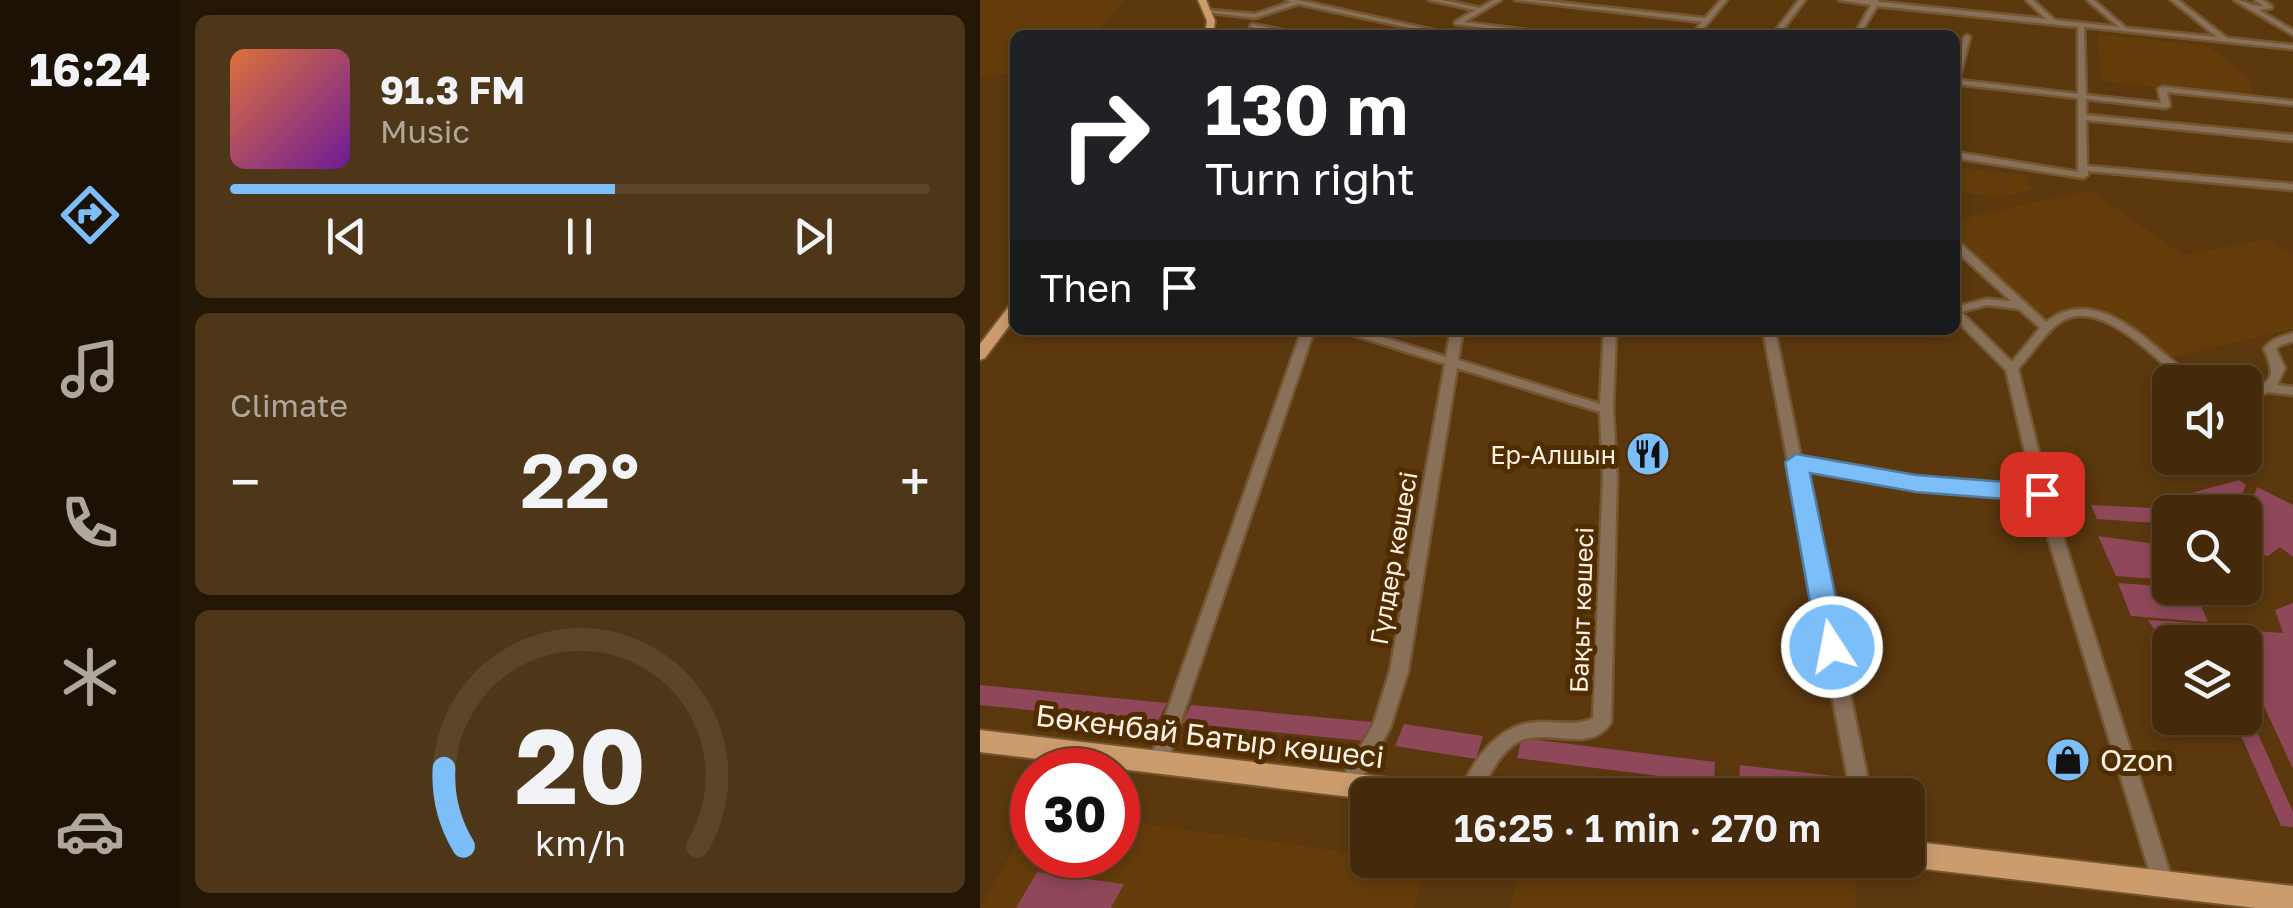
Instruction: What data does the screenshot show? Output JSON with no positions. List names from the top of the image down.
{
  "streets": {
    "main road": ["Бөкенбай Батыр көшесі"],
    "street": ["Гүлдер көшесі", "Бақыт көшесі"]
  },
  "crossings": [
    ["Гүлдер көшесі", "Бөкенбай Батыр көшесі"]
  ],
  "places": {
    "restaurant": ["Ер-Алшын"],
    "shop": ["Ozon"]
  },
  "page": {
    "tabs": "16:24",
    "turn": ["130 m", "Turn right"],
    "song": ["91.3 FM", "Music"],
    "then": "Then",
    "tile": "Climate",
    "heat": ["−", "22°", "+"],
    "limit": "30",
    "trip": "16:25 · 1 min · 270 m",
    "gauge": ["20", "km/h"]
  }
}
